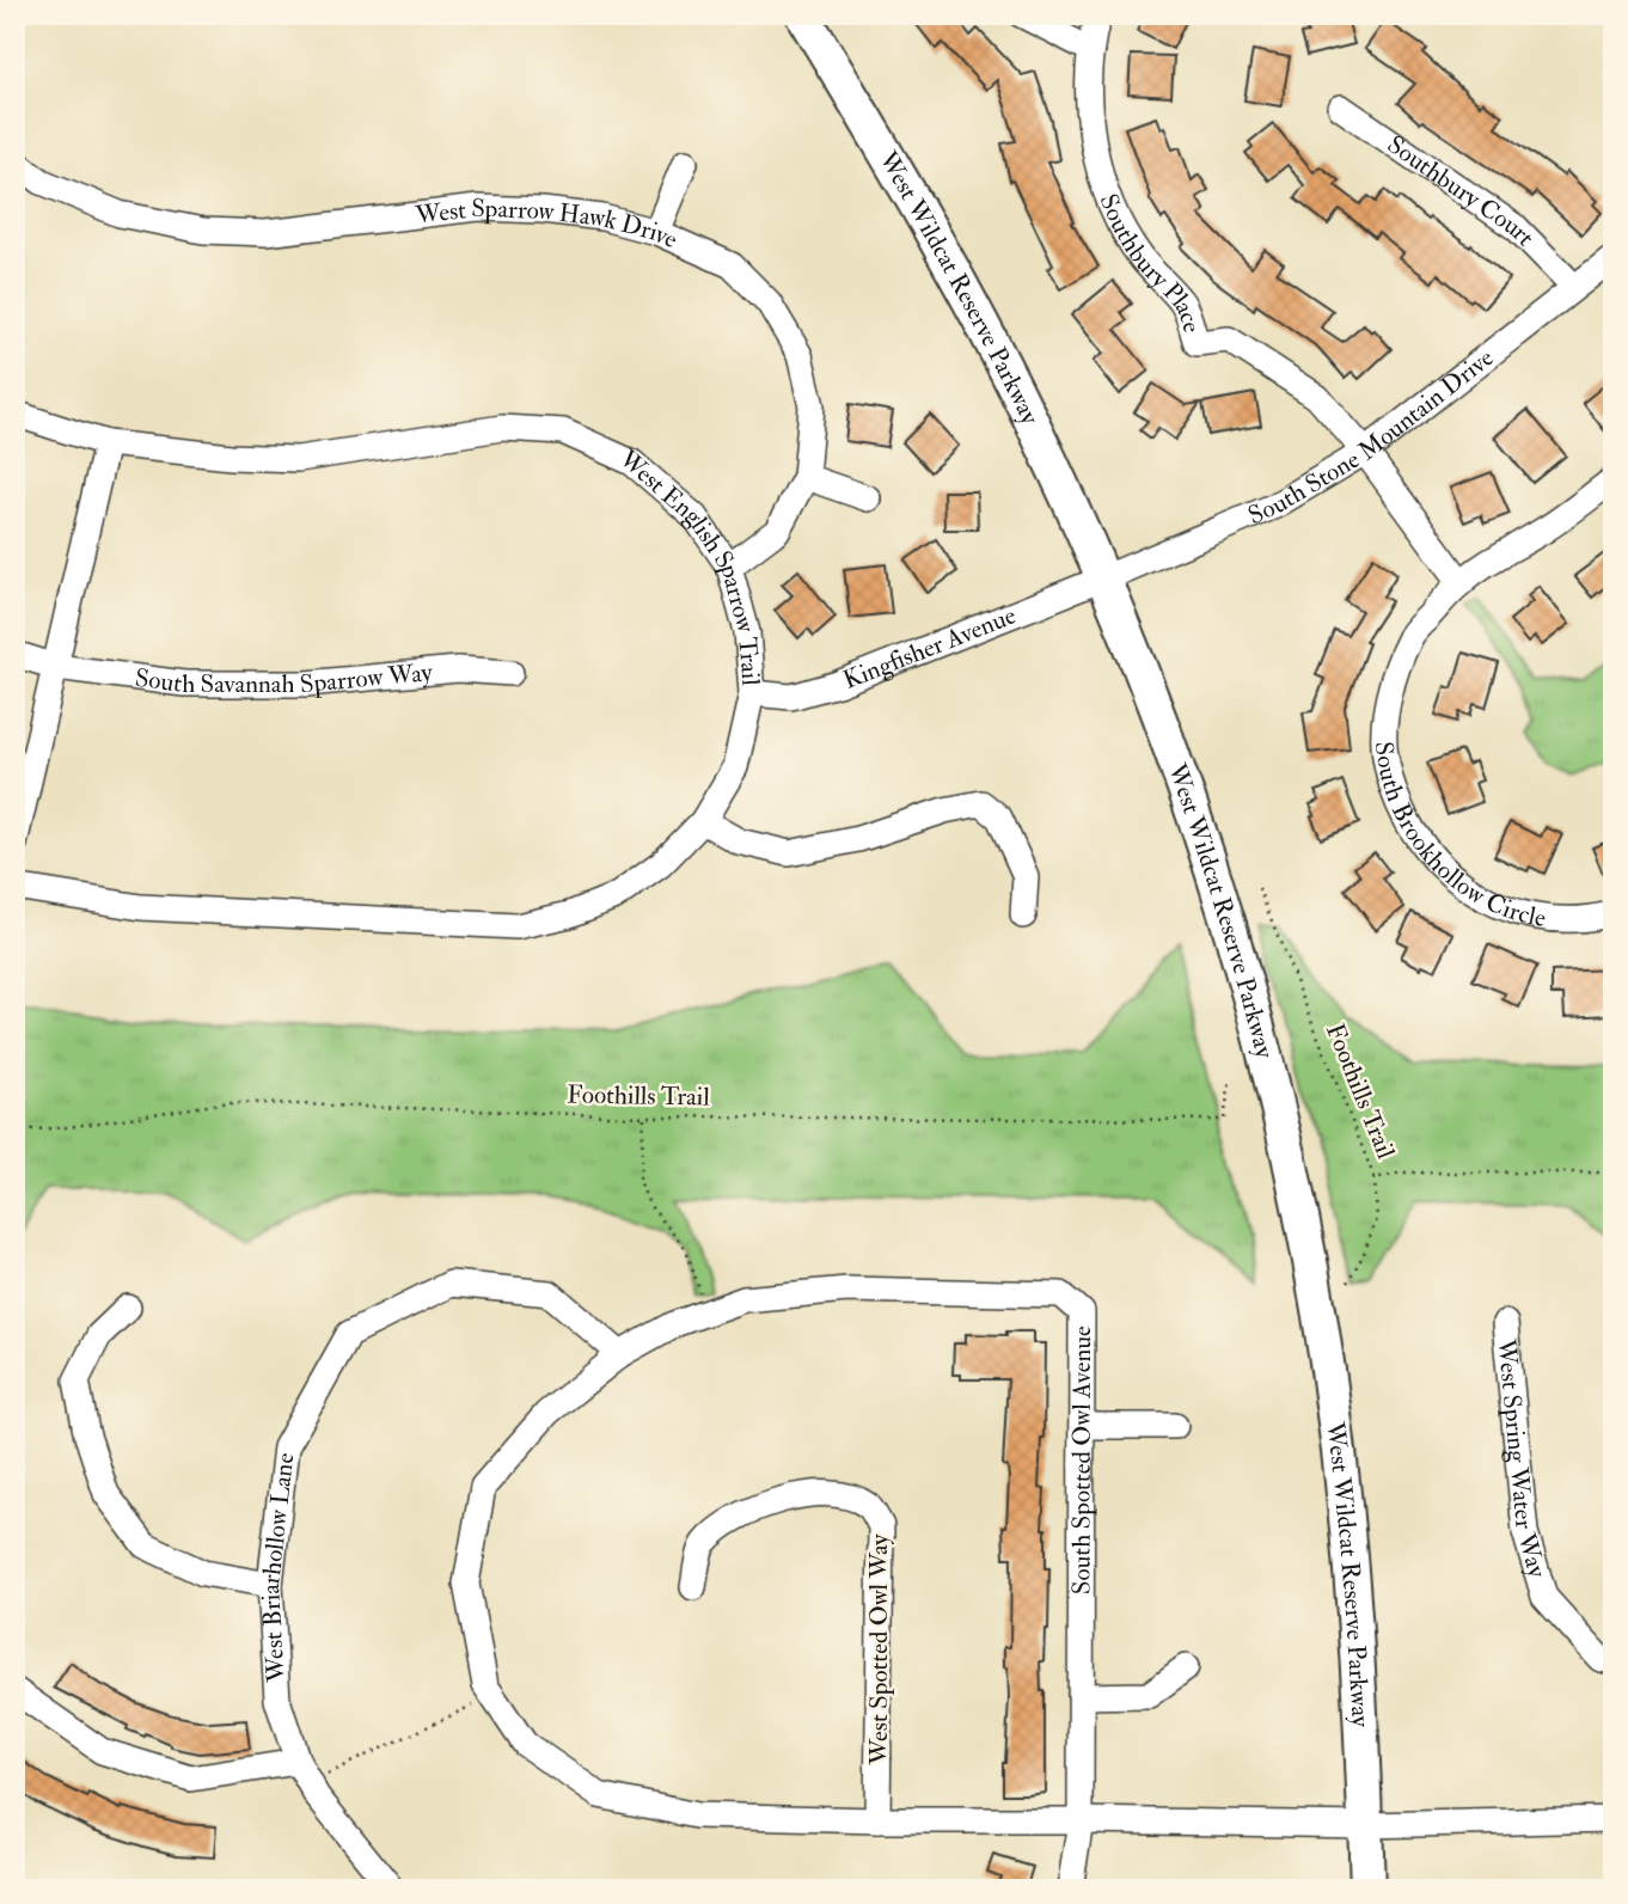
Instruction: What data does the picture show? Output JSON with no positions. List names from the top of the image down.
{
  "streets": {
    "main road": ["West Wildcat Reserve Parkway"],
    "street": [
      "Southbury Court",
      "West Sparrow Hawk Drive",
      "Southbury Place",
      "South Stone Mountain Drive",
      "West English Sparrow Trail",
      "Kingfisher Avenue",
      "South Savannah Sparrow Way",
      "South Brookhollow Circle",
      "West Spring Water Way",
      "South Spotted Owl Avenue",
      "West Briarhollow Lane",
      "West Spotted Owl Way"
    ],
    "path": ["Foothills Trail"]
  },
  "crossings": [
    ["Southbury Court", "South Stone Mountain Drive"],
    ["West Sparrow Hawk Drive", "West English Sparrow Trail"],
    ["Southbury Place", "South Stone Mountain Drive"],
    ["Southbury Place", "South Brookhollow Circle"],
    ["West Wildcat Reserve Parkway", "South Stone Mountain Drive"],
    ["West Wildcat Reserve Parkway", "Kingfisher Avenue"],
    ["West Wildcat Reserve Parkway", "South Spotted Owl Avenue"],
    ["South Stone Mountain Drive", "Kingfisher Avenue"],
    ["West English Sparrow Trail", "Kingfisher Avenue"],
    ["South Spotted Owl Avenue", "West Briarhollow Lane"],
    ["South Spotted Owl Avenue", "West Spotted Owl Way"]
  ]
}
